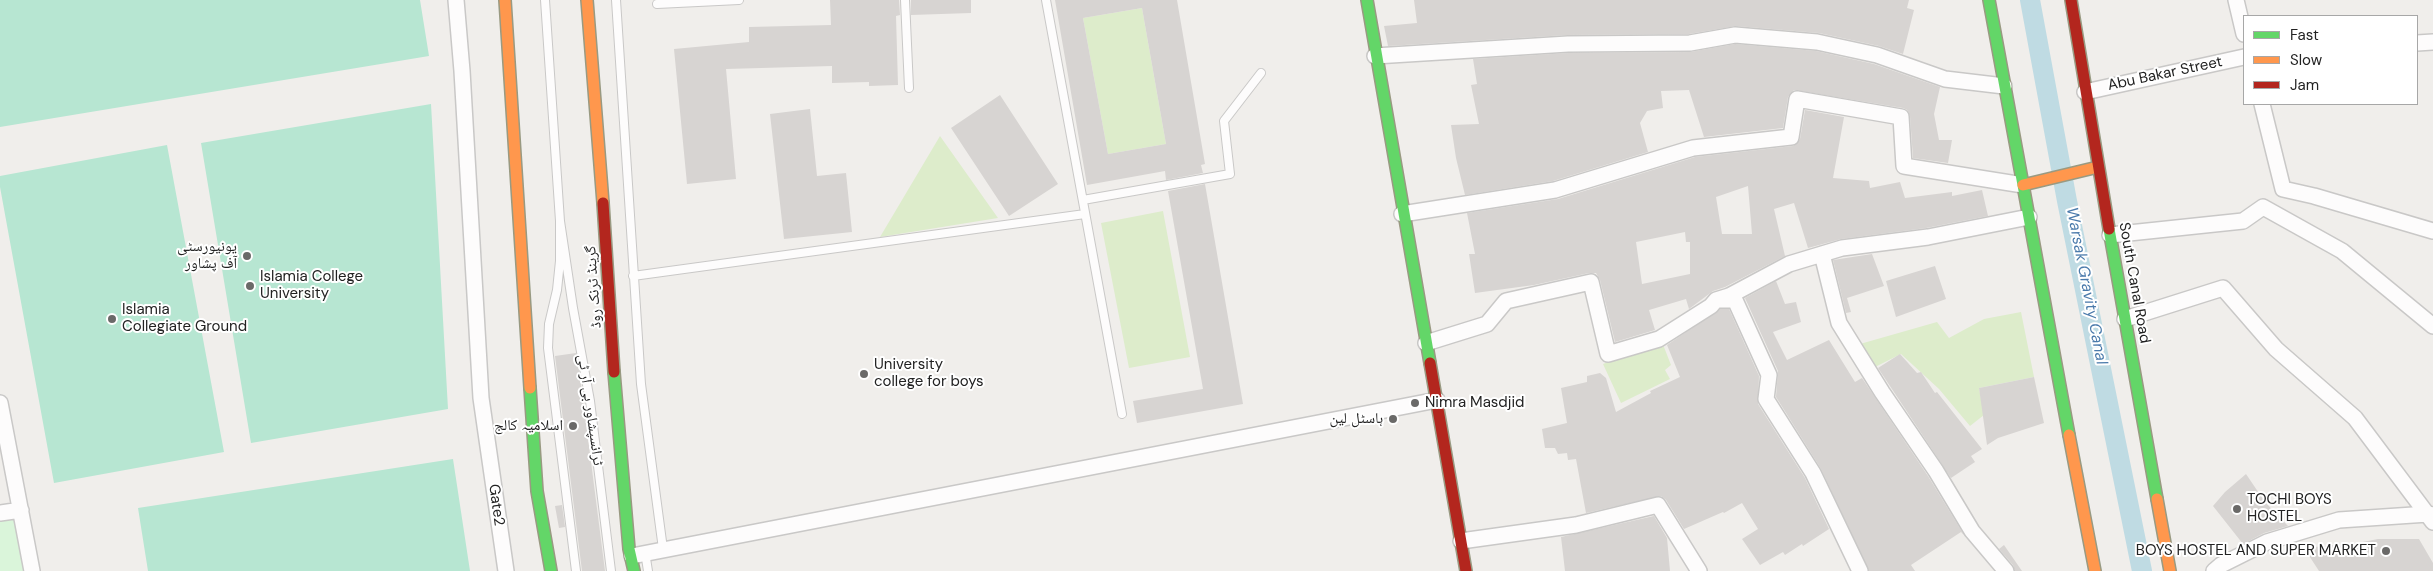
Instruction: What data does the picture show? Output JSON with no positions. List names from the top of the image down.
{
  "streets": {
    "main road": ["South Canal Road", "گرینڈ ٹرنک روڈ"],
    "street": ["Abu Bakar Street", "Gate2"],
    "lane": ["ٹرانسپشاور بی آر ٹی"]
  },
  "crossings": [
    ["Abu Bakar Street", "South Canal Road"]
  ],
  "water": ["Warsak Gravity Canal"],
  "places": [
    "یونیورسٹی آف پشاور",
    "Islamia College University",
    "Islamia Collegiate Ground",
    "University college for boys",
    "Nimra Masdjid",
    "ہاسٹل لین",
    "اسلامیہ کالج",
    "TOCHI BOYS HOSTEL",
    "BOYS HOSTEL AND SUPER MARKET"
  ],
  "legend": ["Fast", "Slow", "Jam"]
}
